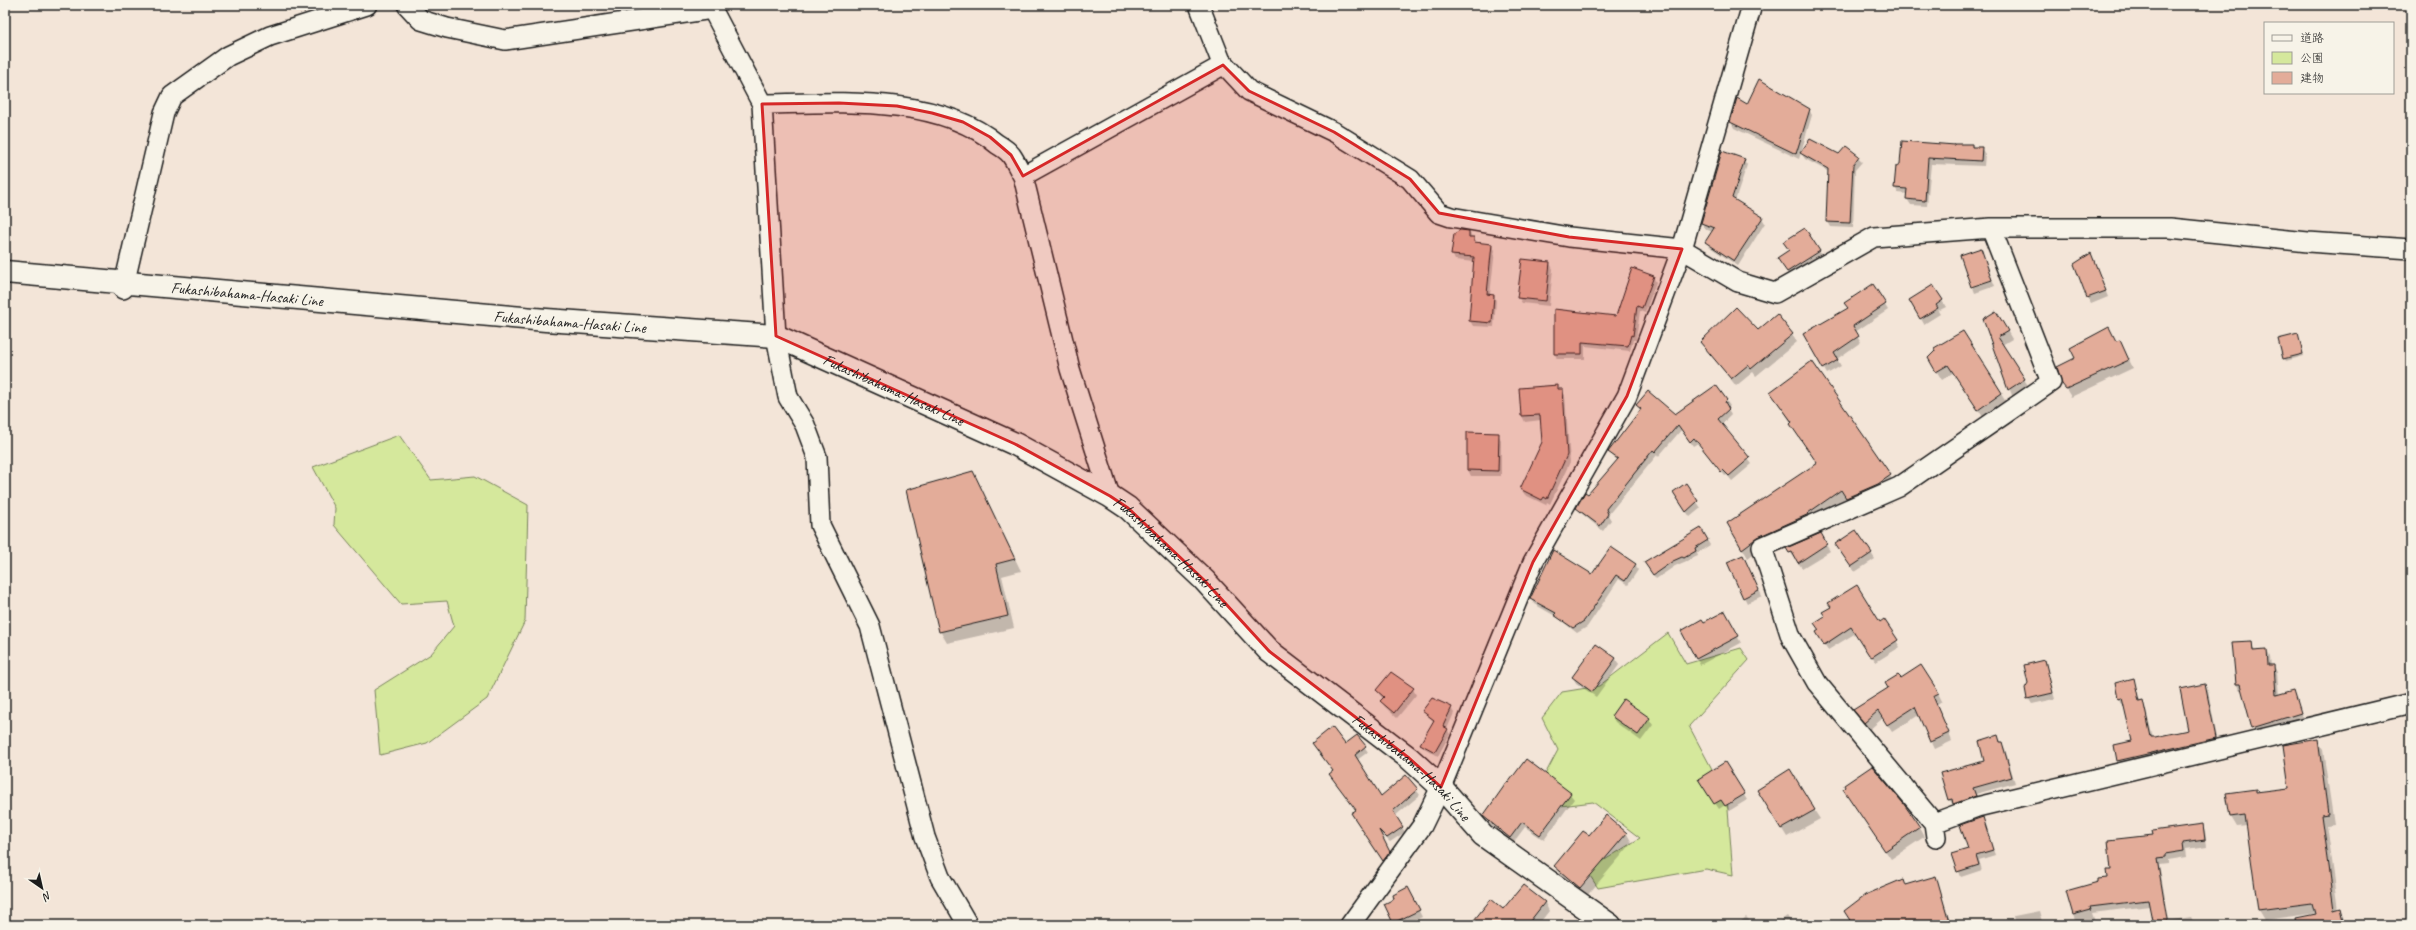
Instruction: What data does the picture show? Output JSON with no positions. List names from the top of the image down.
{
  "streets": {
    "main road": ["Fukashibahama-Hasaki Line"]
  },
  "legend": ["道路", "公園", "建物"],
  "north": "bottom right"
}
